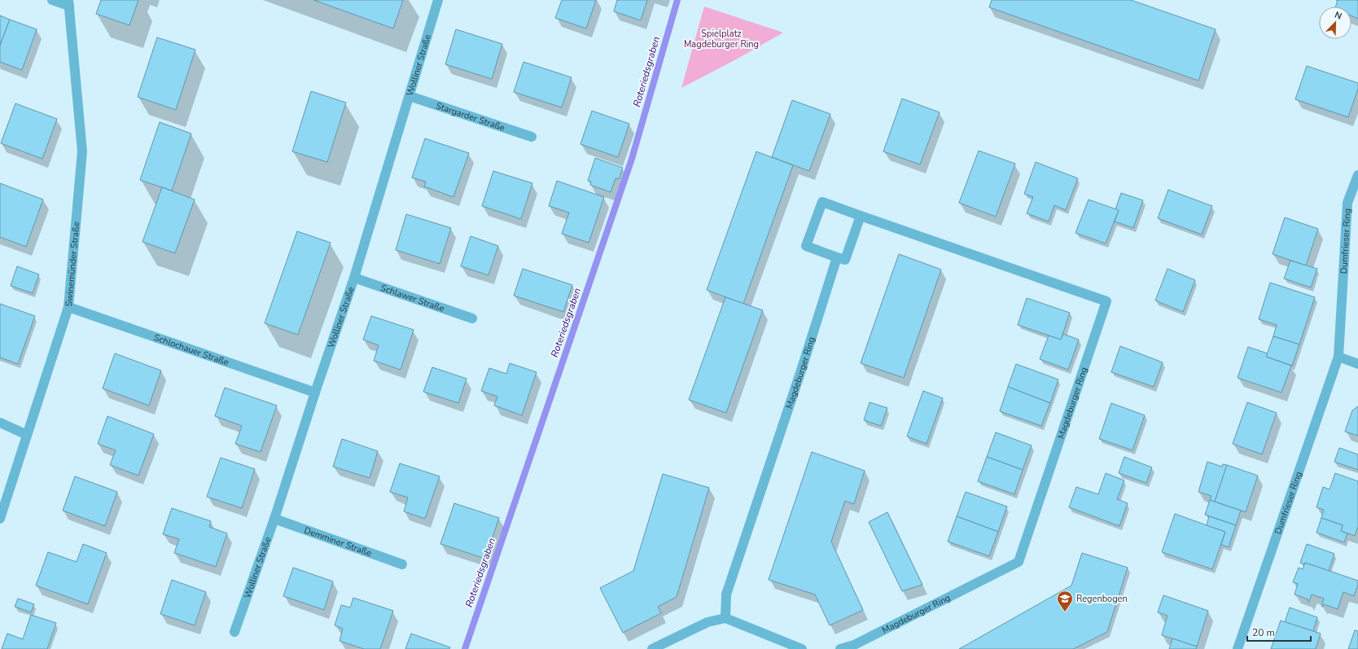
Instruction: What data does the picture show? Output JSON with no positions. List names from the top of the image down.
{
  "streets": {
    "street": [
      "Wolliner Straße",
      "Stargarder Straße",
      "Dumfrieser Ring",
      "Swinemünder Straße",
      "Schlawer Straße",
      "Schlochauer Straße",
      "Magdeburger Ring",
      "Demminer Straße"
    ]
  },
  "crossings": [
    ["Wolliner Straße", "Stargarder Straße"],
    ["Wolliner Straße", "Schlawer Straße"],
    ["Wolliner Straße", "Schlochauer Straße"],
    ["Wolliner Straße", "Demminer Straße"],
    ["Swinemünder Straße", "Schlochauer Straße"]
  ],
  "water": ["Roteriedsgraben"],
  "parks": ["Spielplatz Magdeburger Ring"],
  "places": {
    "school or university": ["Regenbogen"]
  },
  "scale_bar": "20 m",
  "north": "top right"
}
